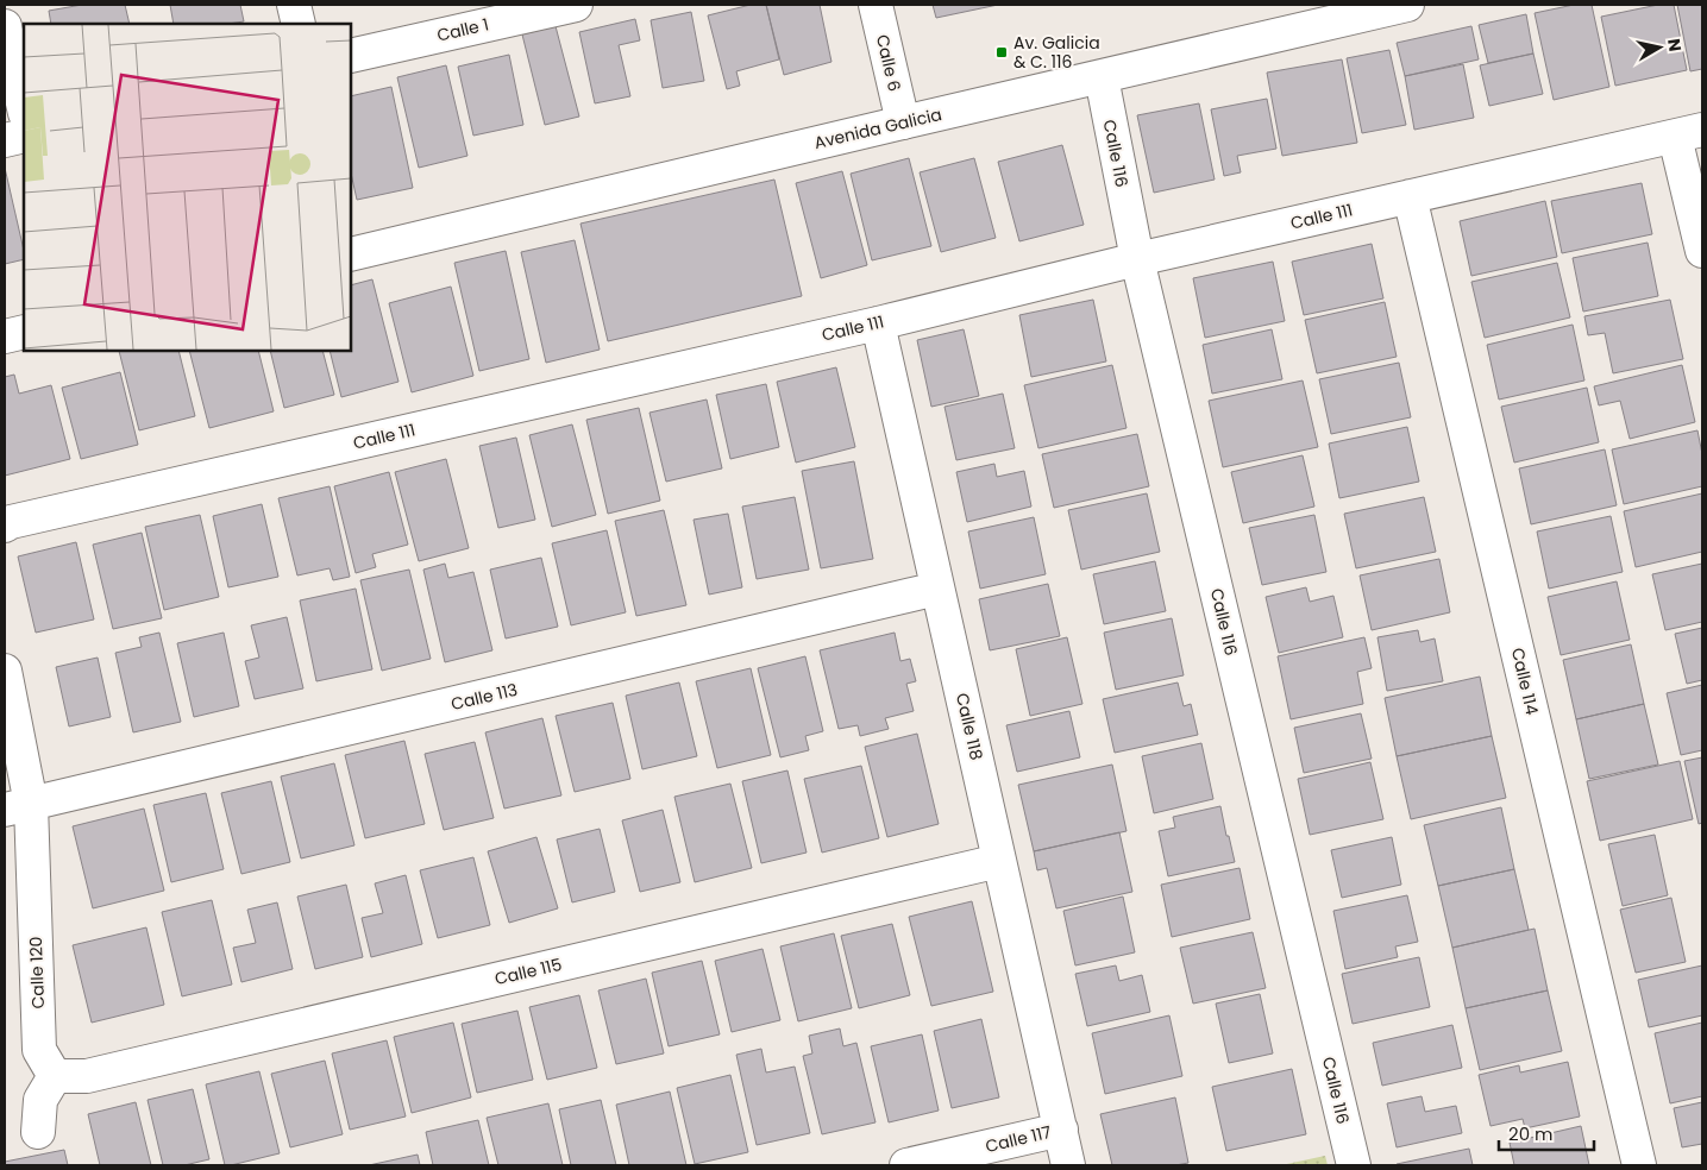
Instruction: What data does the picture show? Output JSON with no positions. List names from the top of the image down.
{
  "streets": {
    "street": [
      "Calle 1",
      "Calle 6",
      "Avenida Galicia",
      "Calle 116",
      "Calle 111",
      "Calle 114",
      "Calle 113",
      "Calle 118",
      "Calle 115",
      "Calle 120",
      "Calle 117"
    ]
  },
  "crossings": [
    ["Calle 6", "Avenida Galicia"],
    ["Avenida Galicia", "Calle 116"],
    ["Calle 116", "Calle 111"],
    ["Calle 111", "Calle 114"],
    ["Calle 111", "Calle 118"],
    ["Calle 113", "Calle 118"],
    ["Calle 113", "Calle 120"],
    ["Calle 118", "Calle 115"],
    ["Calle 118", "Calle 117"],
    ["Calle 115", "Calle 120"]
  ],
  "places": {
    "transit": ["Av. Galicia & C. 116"]
  },
  "scale_bar": "20 m",
  "north": "right"
}
